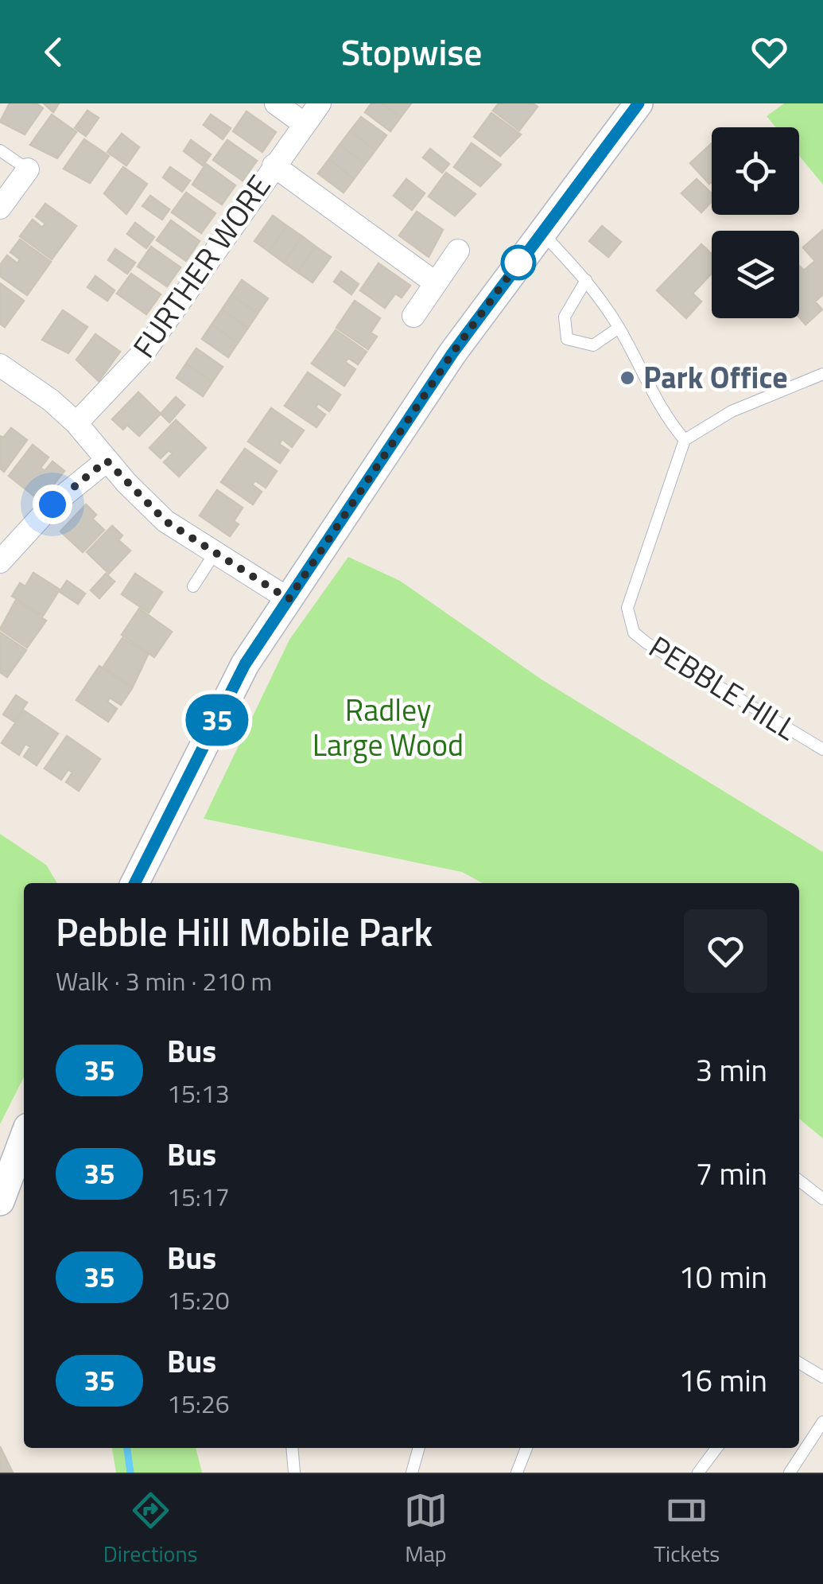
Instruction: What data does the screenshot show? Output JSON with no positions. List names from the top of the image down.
{
  "streets": {
    "street": ["FURTHER WORE"],
    "lane": ["PEBBLE HILL"]
  },
  "parks": ["Radley Large Wood"],
  "places": ["Park Office"],
  "lines": ["bus line 35"],
  "page": {
    "header": "Stopwise",
    "on_map": "35",
    "heading": ["Pebble Hill Mobile Park", "Walk · 3 min · 210 m"],
    "list": [
      {
        "mark": "35",
        "name": "Bus",
        "note": "15:13",
        "value": "3 min"
      },
      {
        "mark": "35",
        "name": "Bus",
        "note": "15:17",
        "value": "7 min"
      },
      {
        "mark": "35",
        "name": "Bus",
        "note": "15:20",
        "value": "10 min"
      },
      {
        "mark": "35",
        "name": "Bus",
        "note": "15:26",
        "value": "16 min"
      }
    ],
    "tabs": ["Directions", "Map", "Tickets"]
  }
}
